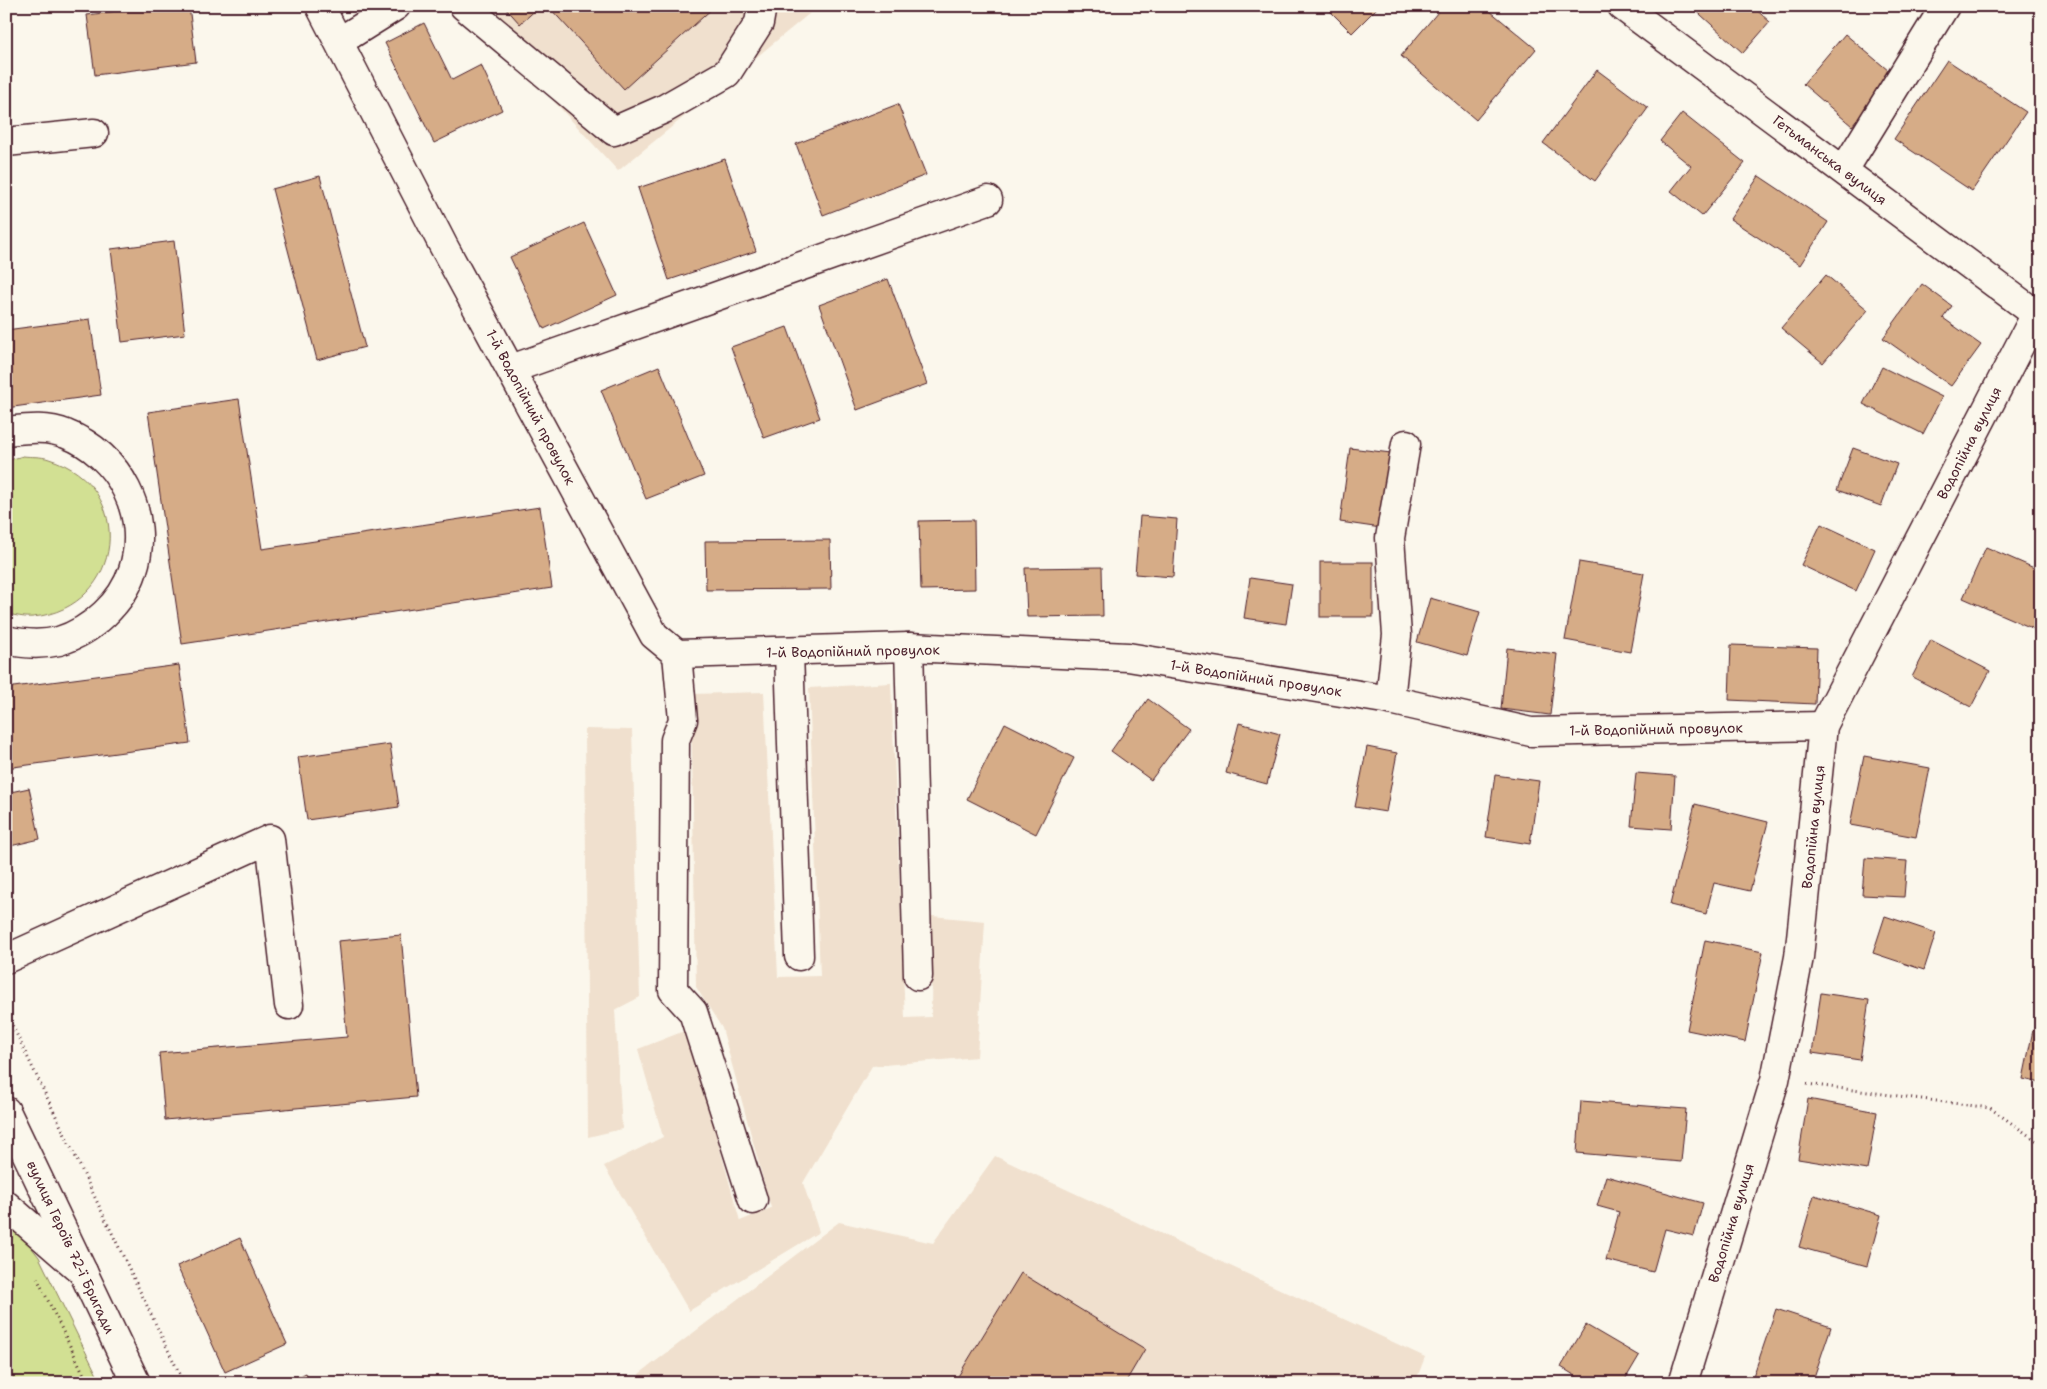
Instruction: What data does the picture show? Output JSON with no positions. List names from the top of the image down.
{
  "streets": {
    "street": [
      "Гетьманська вулиця",
      "1-й Водопійний провулок",
      "Водопійна вулиця",
      "вулиця Героїв 72-ї Бригади"
    ]
  },
  "crossings": [
    ["Гетьманська вулиця", "Водопійна вулиця"],
    ["1-й Водопійний провулок", "Водопійна вулиця"]
  ]
}
